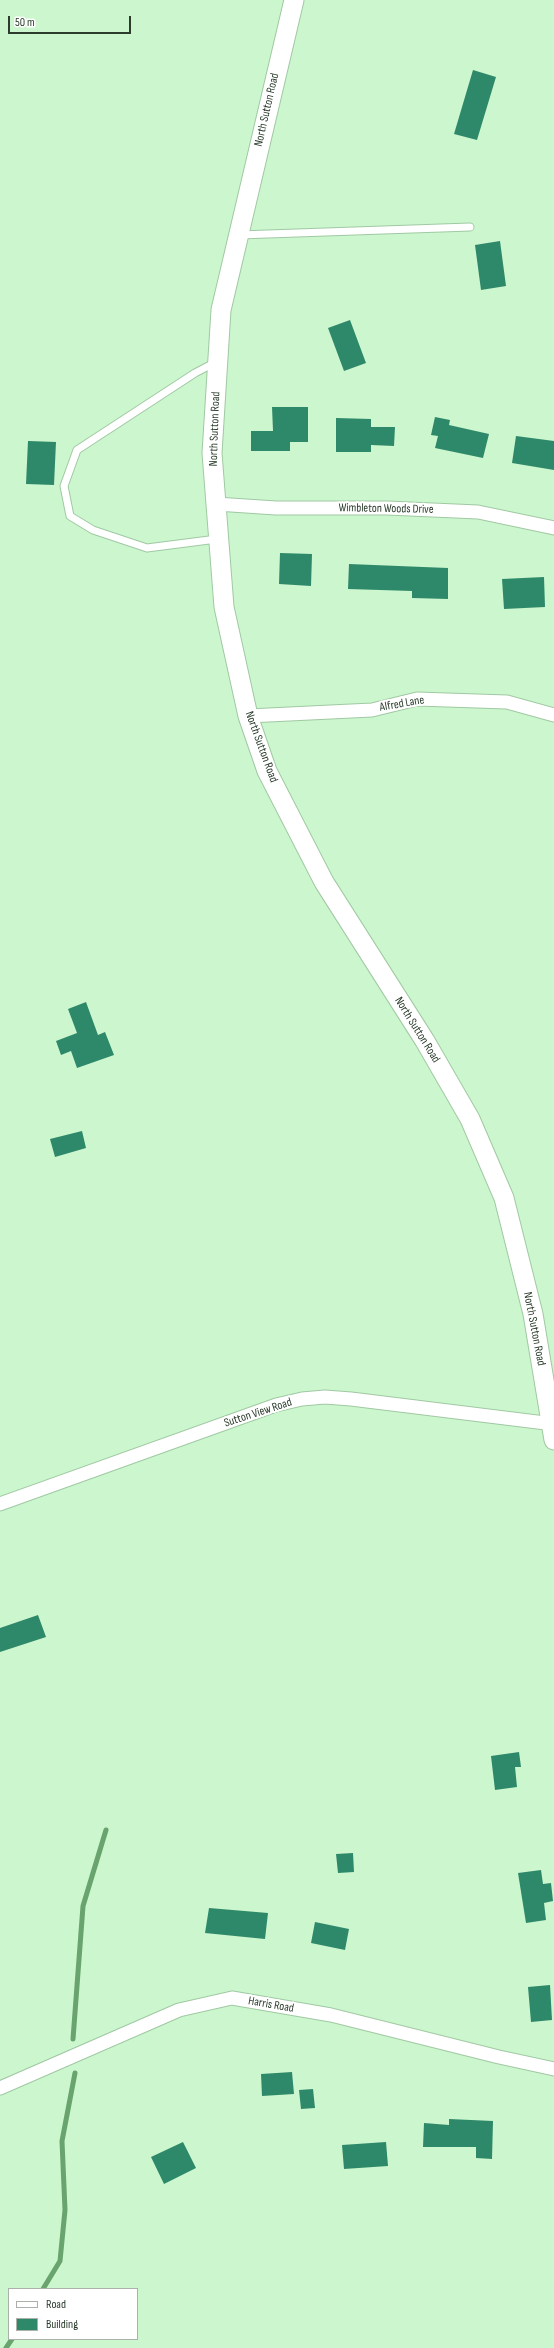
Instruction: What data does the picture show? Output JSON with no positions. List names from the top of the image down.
{
  "streets": {
    "main road": ["North Sutton Road"],
    "street": [
      "Wimbleton Woods Drive",
      "Alfred Lane",
      "Sutton View Road",
      "Harris Road"
    ]
  },
  "crossings": [
    ["North Sutton Road", "Wimbleton Woods Drive"],
    ["North Sutton Road", "Alfred Lane"],
    ["North Sutton Road", "Sutton View Road"]
  ],
  "legend": ["Road", "Building"],
  "scale_bar": "50 m"
}
